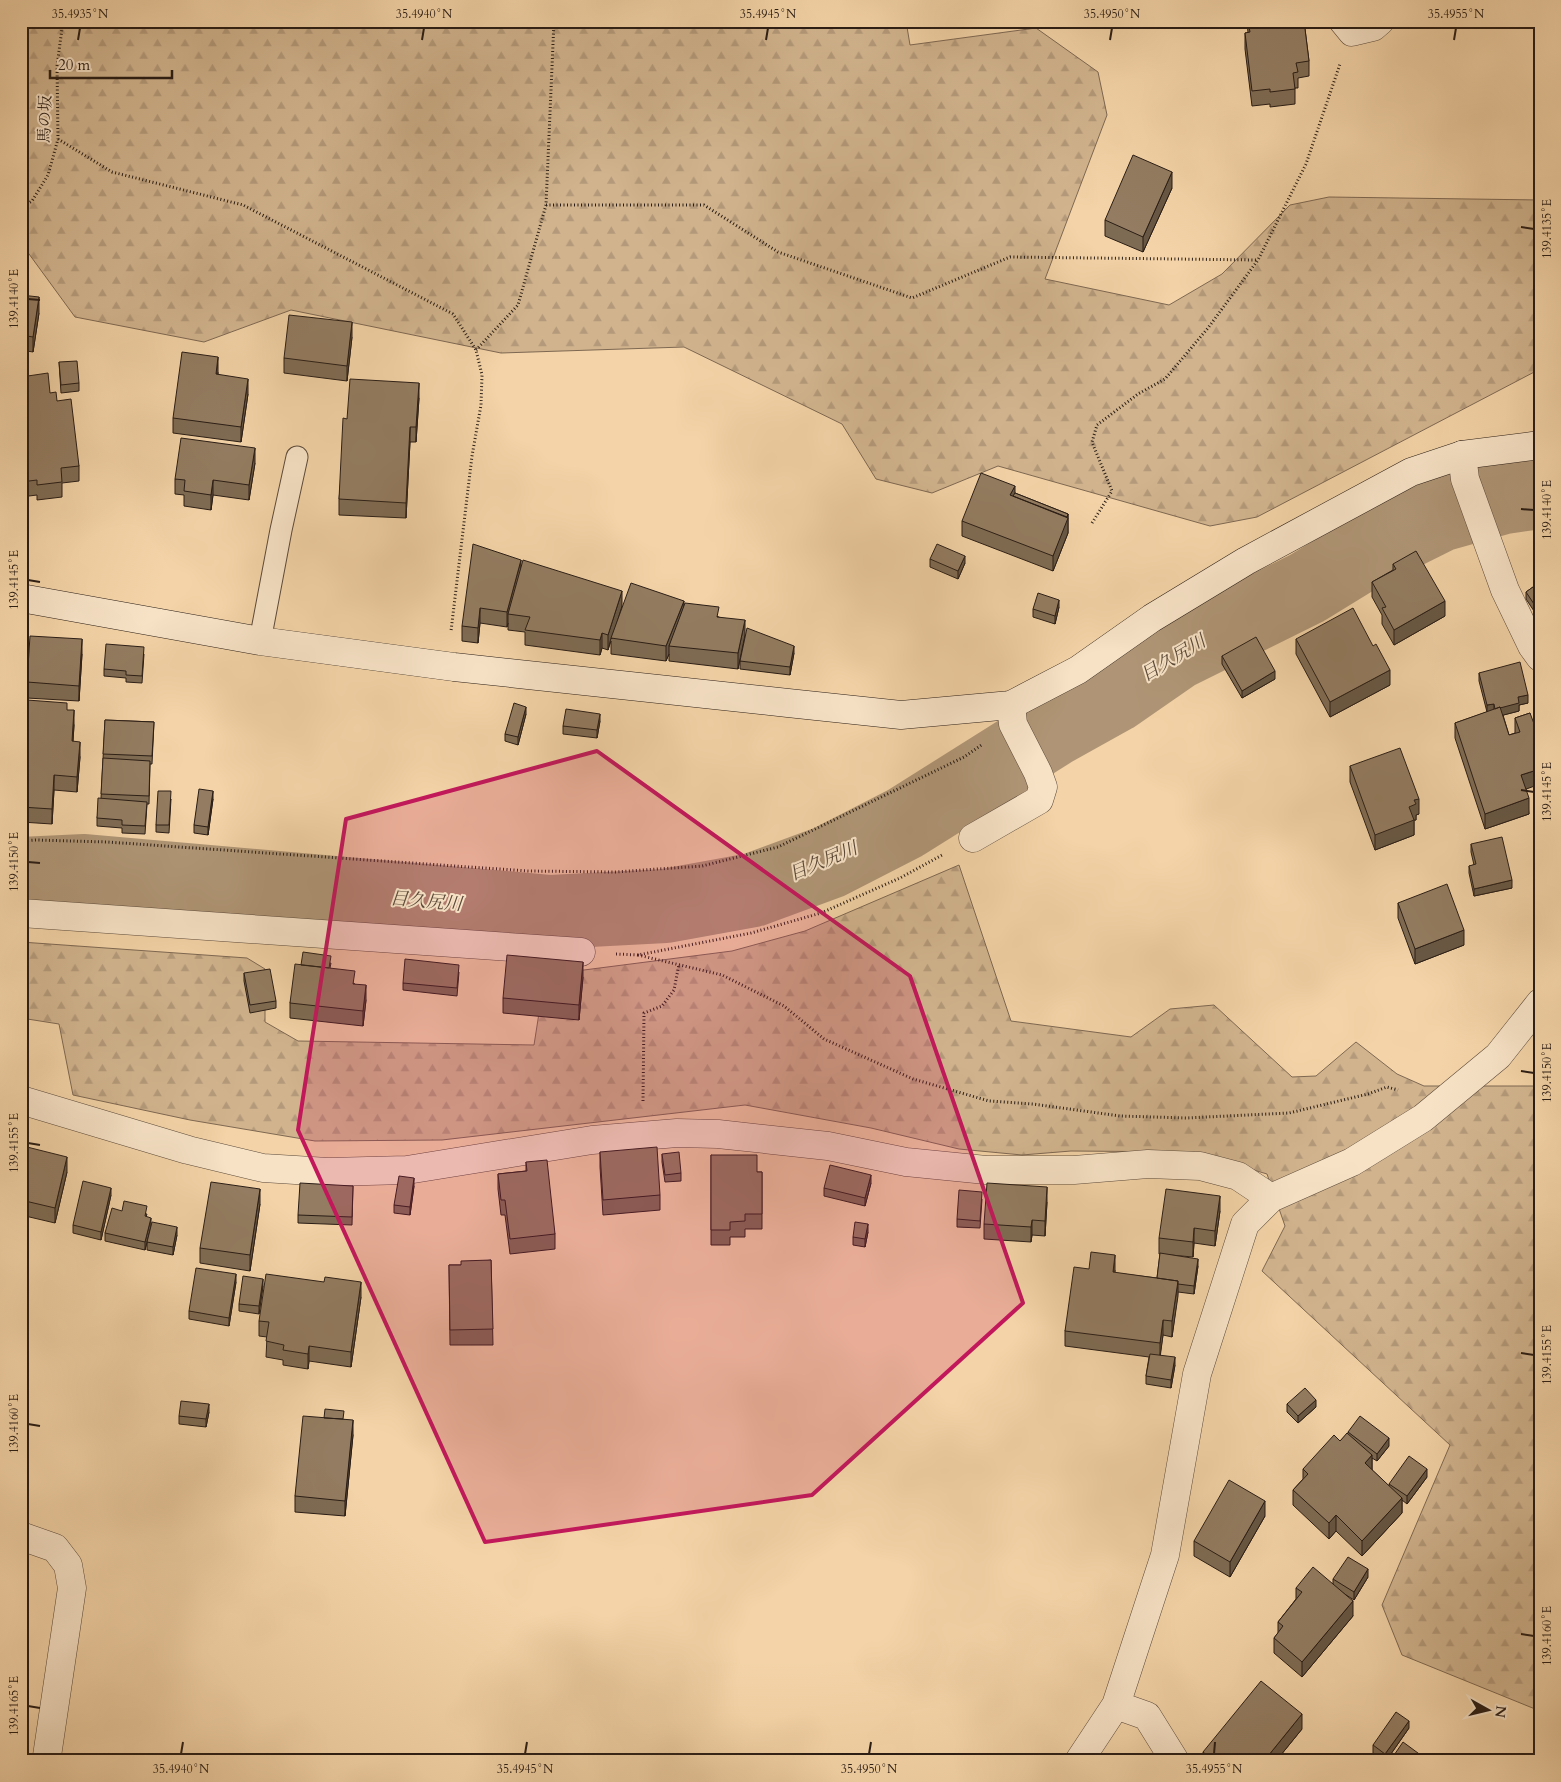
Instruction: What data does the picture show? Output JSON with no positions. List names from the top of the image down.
{
  "streets": {
    "path": ["馬の坂"]
  },
  "water": ["目久尻川"],
  "scale_bar": "20 m",
  "north": "right",
  "coordinates": [
    "35.4935°N",
    "35.4940°N",
    "35.4945°N",
    "35.4950°N",
    "35.4955°N",
    "139.4135°E",
    "139.4140°E",
    "139.4145°E",
    "139.4150°E",
    "139.4155°E",
    "139.4160°E",
    "139.4165°E"
  ]
}
